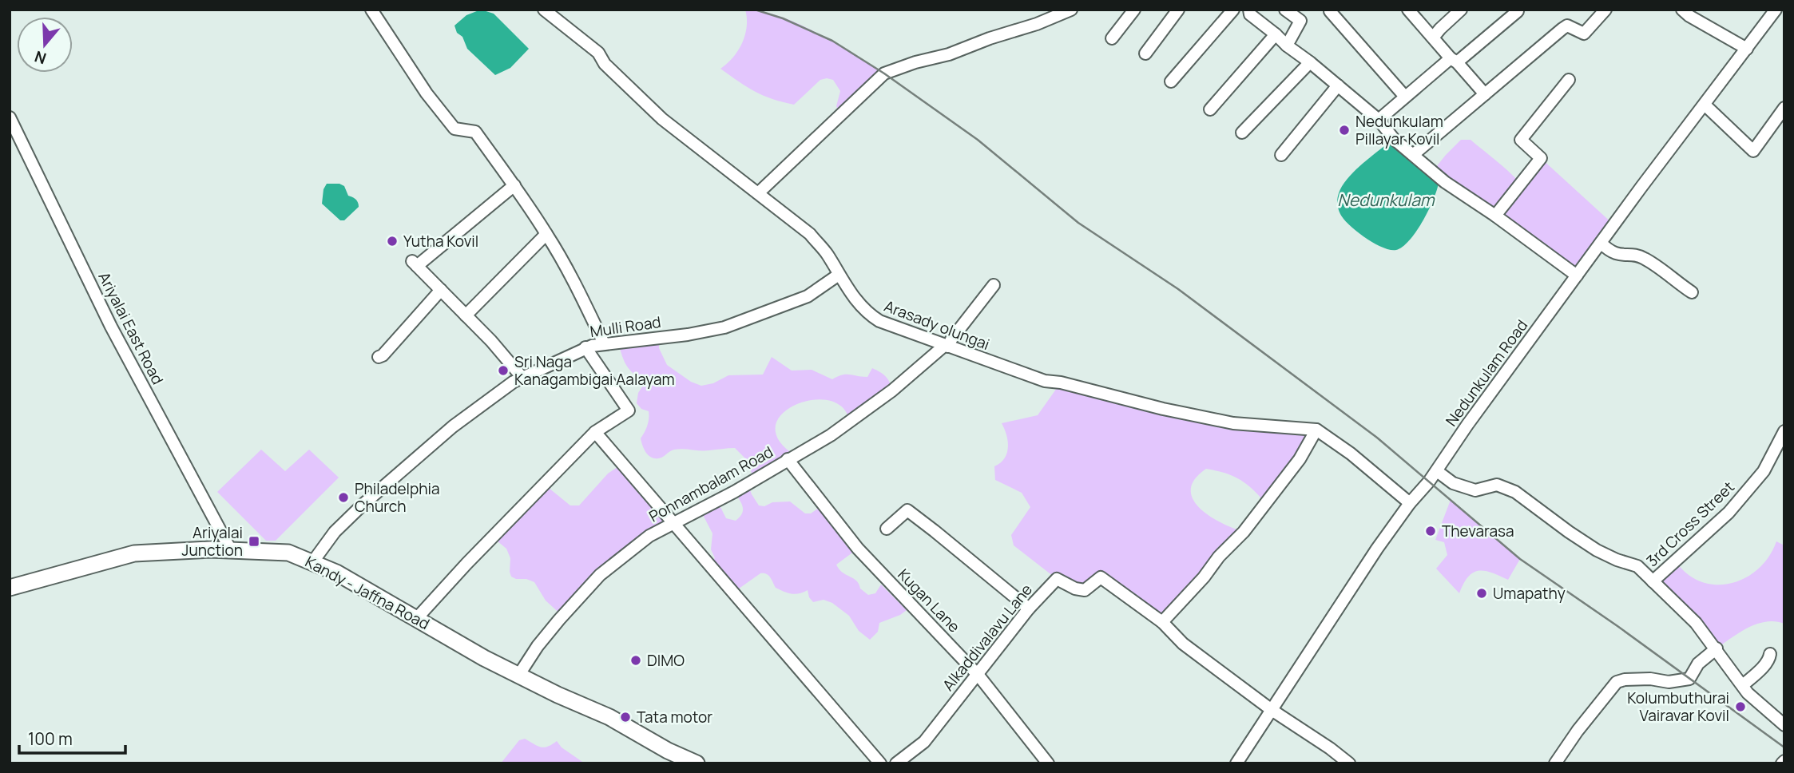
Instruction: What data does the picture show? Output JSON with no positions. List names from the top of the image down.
{
  "streets": {
    "highway": ["Kandy - Jaffna Road"],
    "street": [
      "Arasady olungai",
      "Mulli Road",
      "Ariyalai East Road",
      "Nedunkulam Road",
      "Ponnambalam Road",
      "3rd Cross Street",
      "Kugan Lane",
      "Alkaddivalavu Lane"
    ]
  },
  "crossings": [
    ["Arasady olungai", "Mulli Road"],
    ["Arasady olungai", "Ponnambalam Road"],
    ["Mulli Road", "Kandy - Jaffna Road"],
    ["Ariyalai East Road", "Kandy - Jaffna Road"],
    ["Nedunkulam Road", "Alkaddivalavu Lane"],
    ["Ponnambalam Road", "Kandy - Jaffna Road"],
    ["Ponnambalam Road", "Kugan Lane"],
    ["Kugan Lane", "Alkaddivalavu Lane"]
  ],
  "water": ["Nedunkulam"],
  "places": {
    "other": [
      "Nedunkulam Pillayar Kovil",
      "Yutha Kovil",
      "Sri Naga Kanagambigai Aalayam",
      "Philadelphia Church",
      "Thevarasa",
      "Umapathy",
      "DIMO",
      "Kolumbuthurai Vairavar Kovil",
      "Tata motor"
    ],
    "transit": ["Ariyalai Junction"]
  },
  "scale_bar": "100 m",
  "north": "bottom"
}
